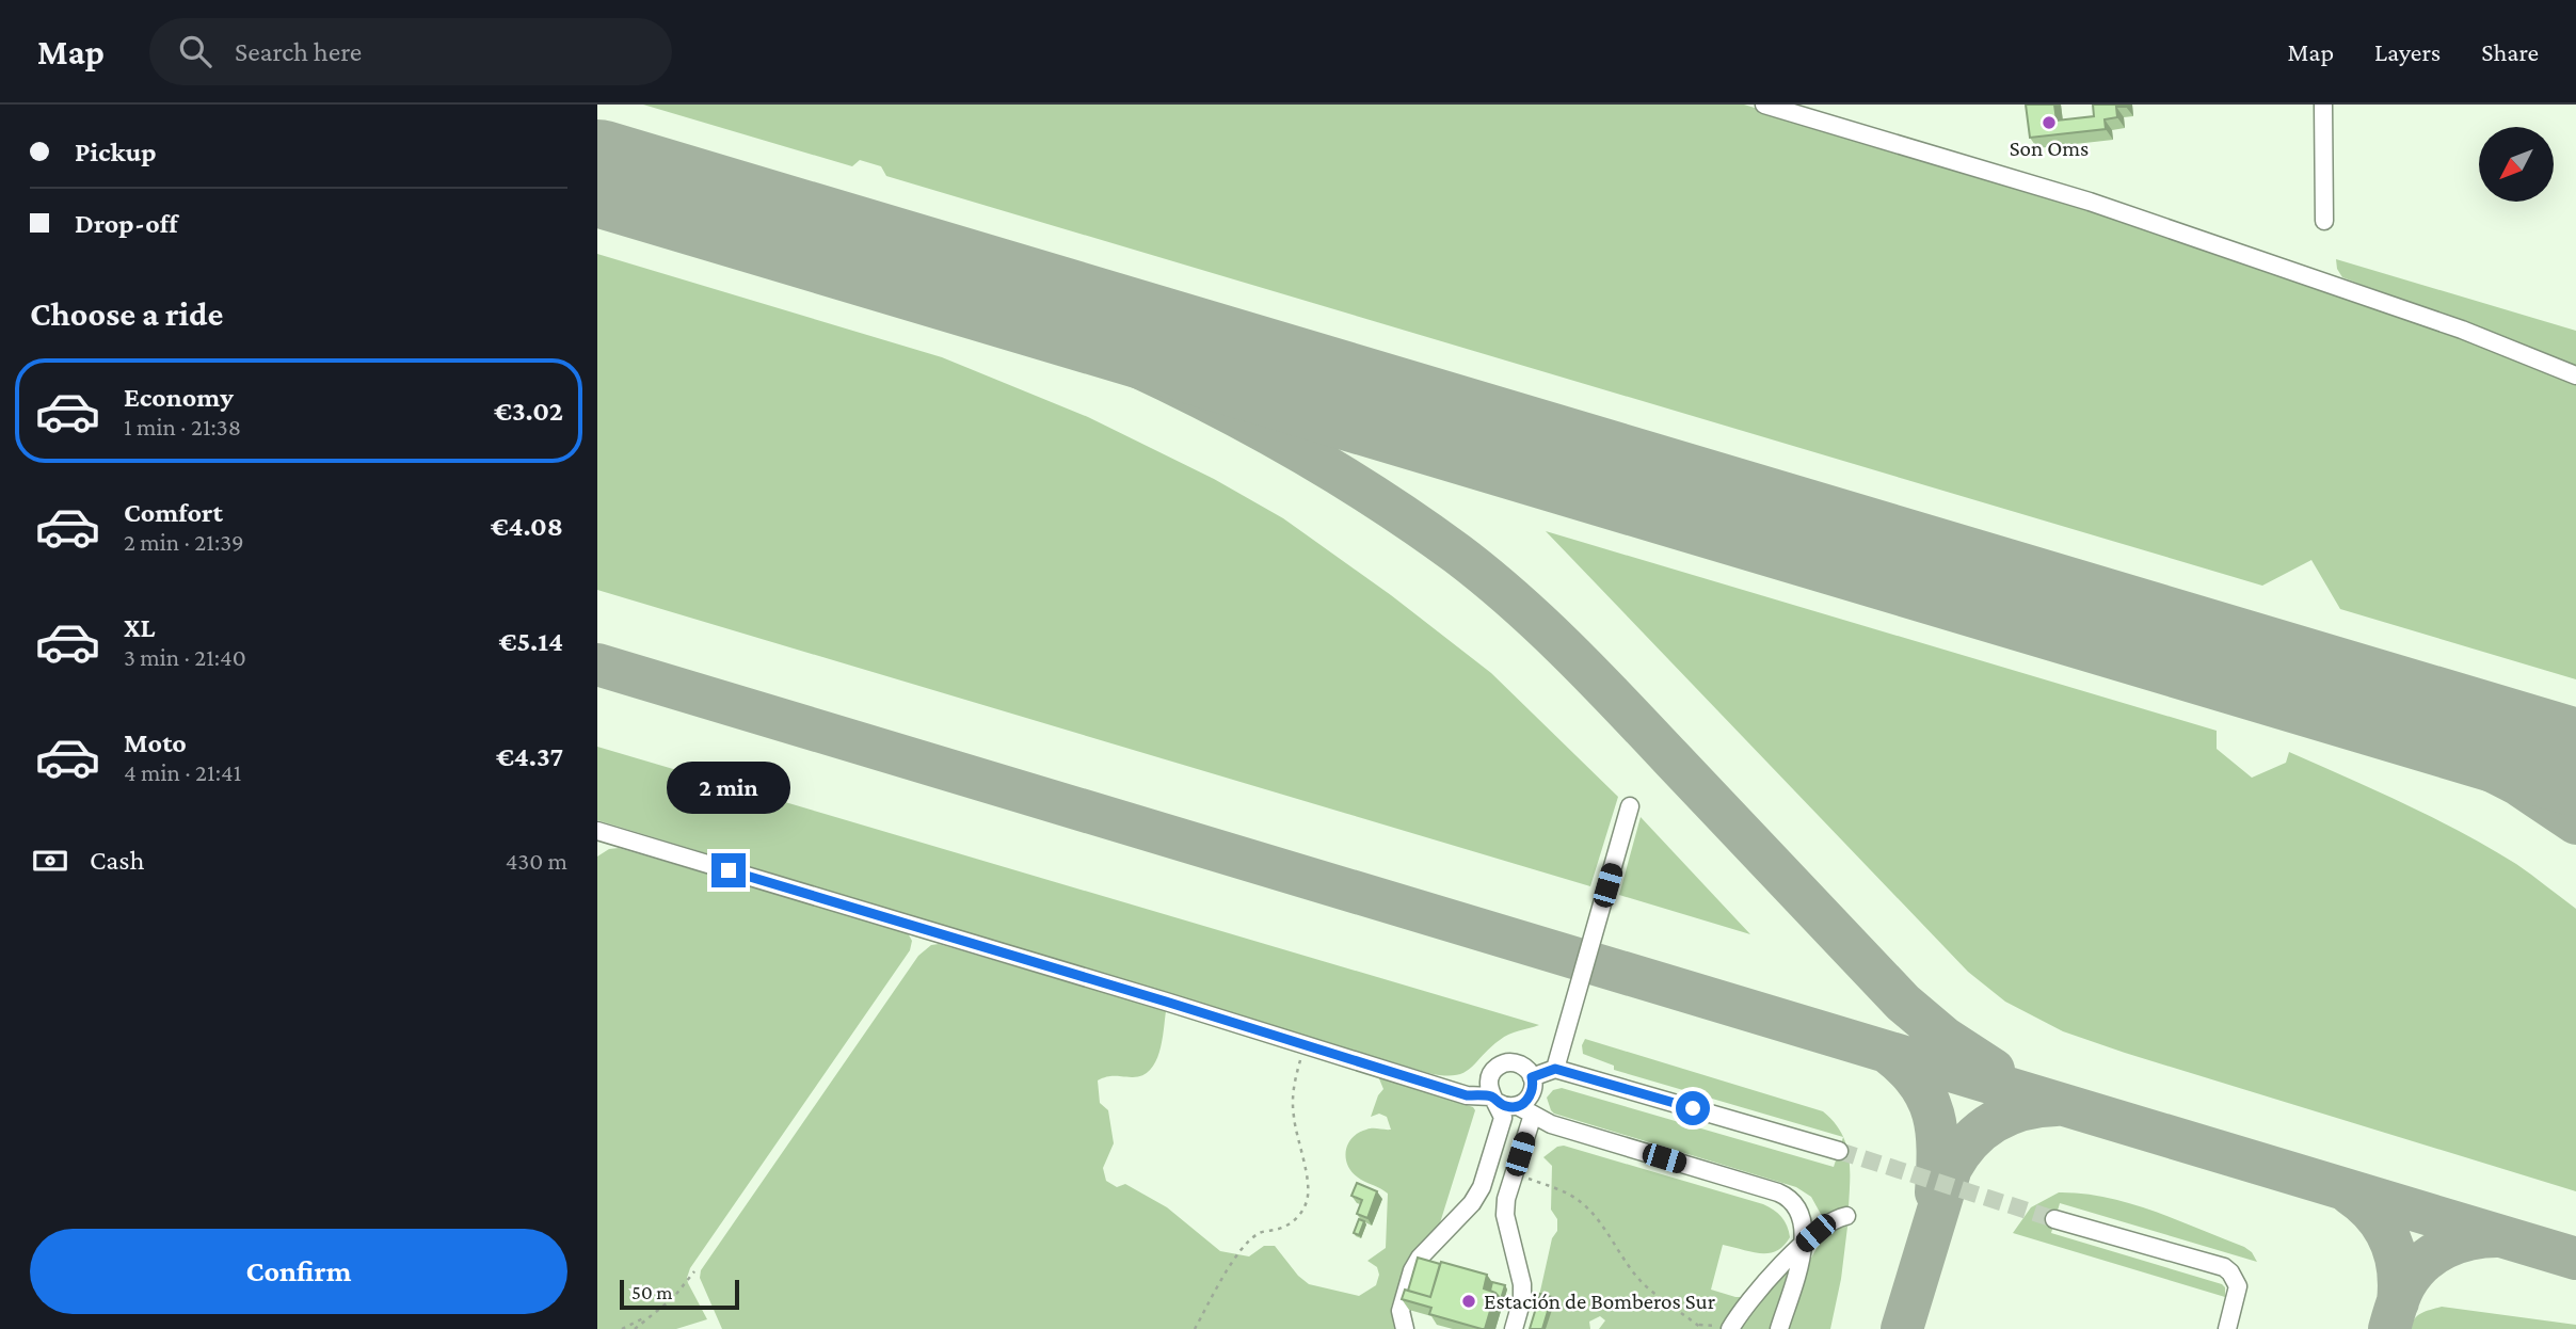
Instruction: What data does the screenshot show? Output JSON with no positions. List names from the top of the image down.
{
  "places": ["Son Oms", "Estación de Bomberos Sur"],
  "scale_bar": "50 m",
  "north": "bottom left",
  "page": {
    "header": "Map",
    "search": "Search here",
    "nav": ["Map", "Layers", "Share"],
    "banner": ["Pickup", "Drop-off"],
    "heading": "Choose a ride",
    "list": [
      {
        "name": "Economy",
        "note": "1 min · 21:38",
        "value": "€3.02"
      },
      {
        "name": "Comfort",
        "note": "2 min · 21:39",
        "value": "€4.08"
      },
      {
        "name": "XL",
        "note": "3 min · 21:40",
        "value": "€5.14"
      },
      {
        "name": "Moto",
        "note": "4 min · 21:41",
        "value": "€4.37"
      }
    ],
    "bubble": "2 min",
    "pay": ["Cash", "430 m"],
    "buttons": "Confirm",
    "scale": "50 m"
  }
}
